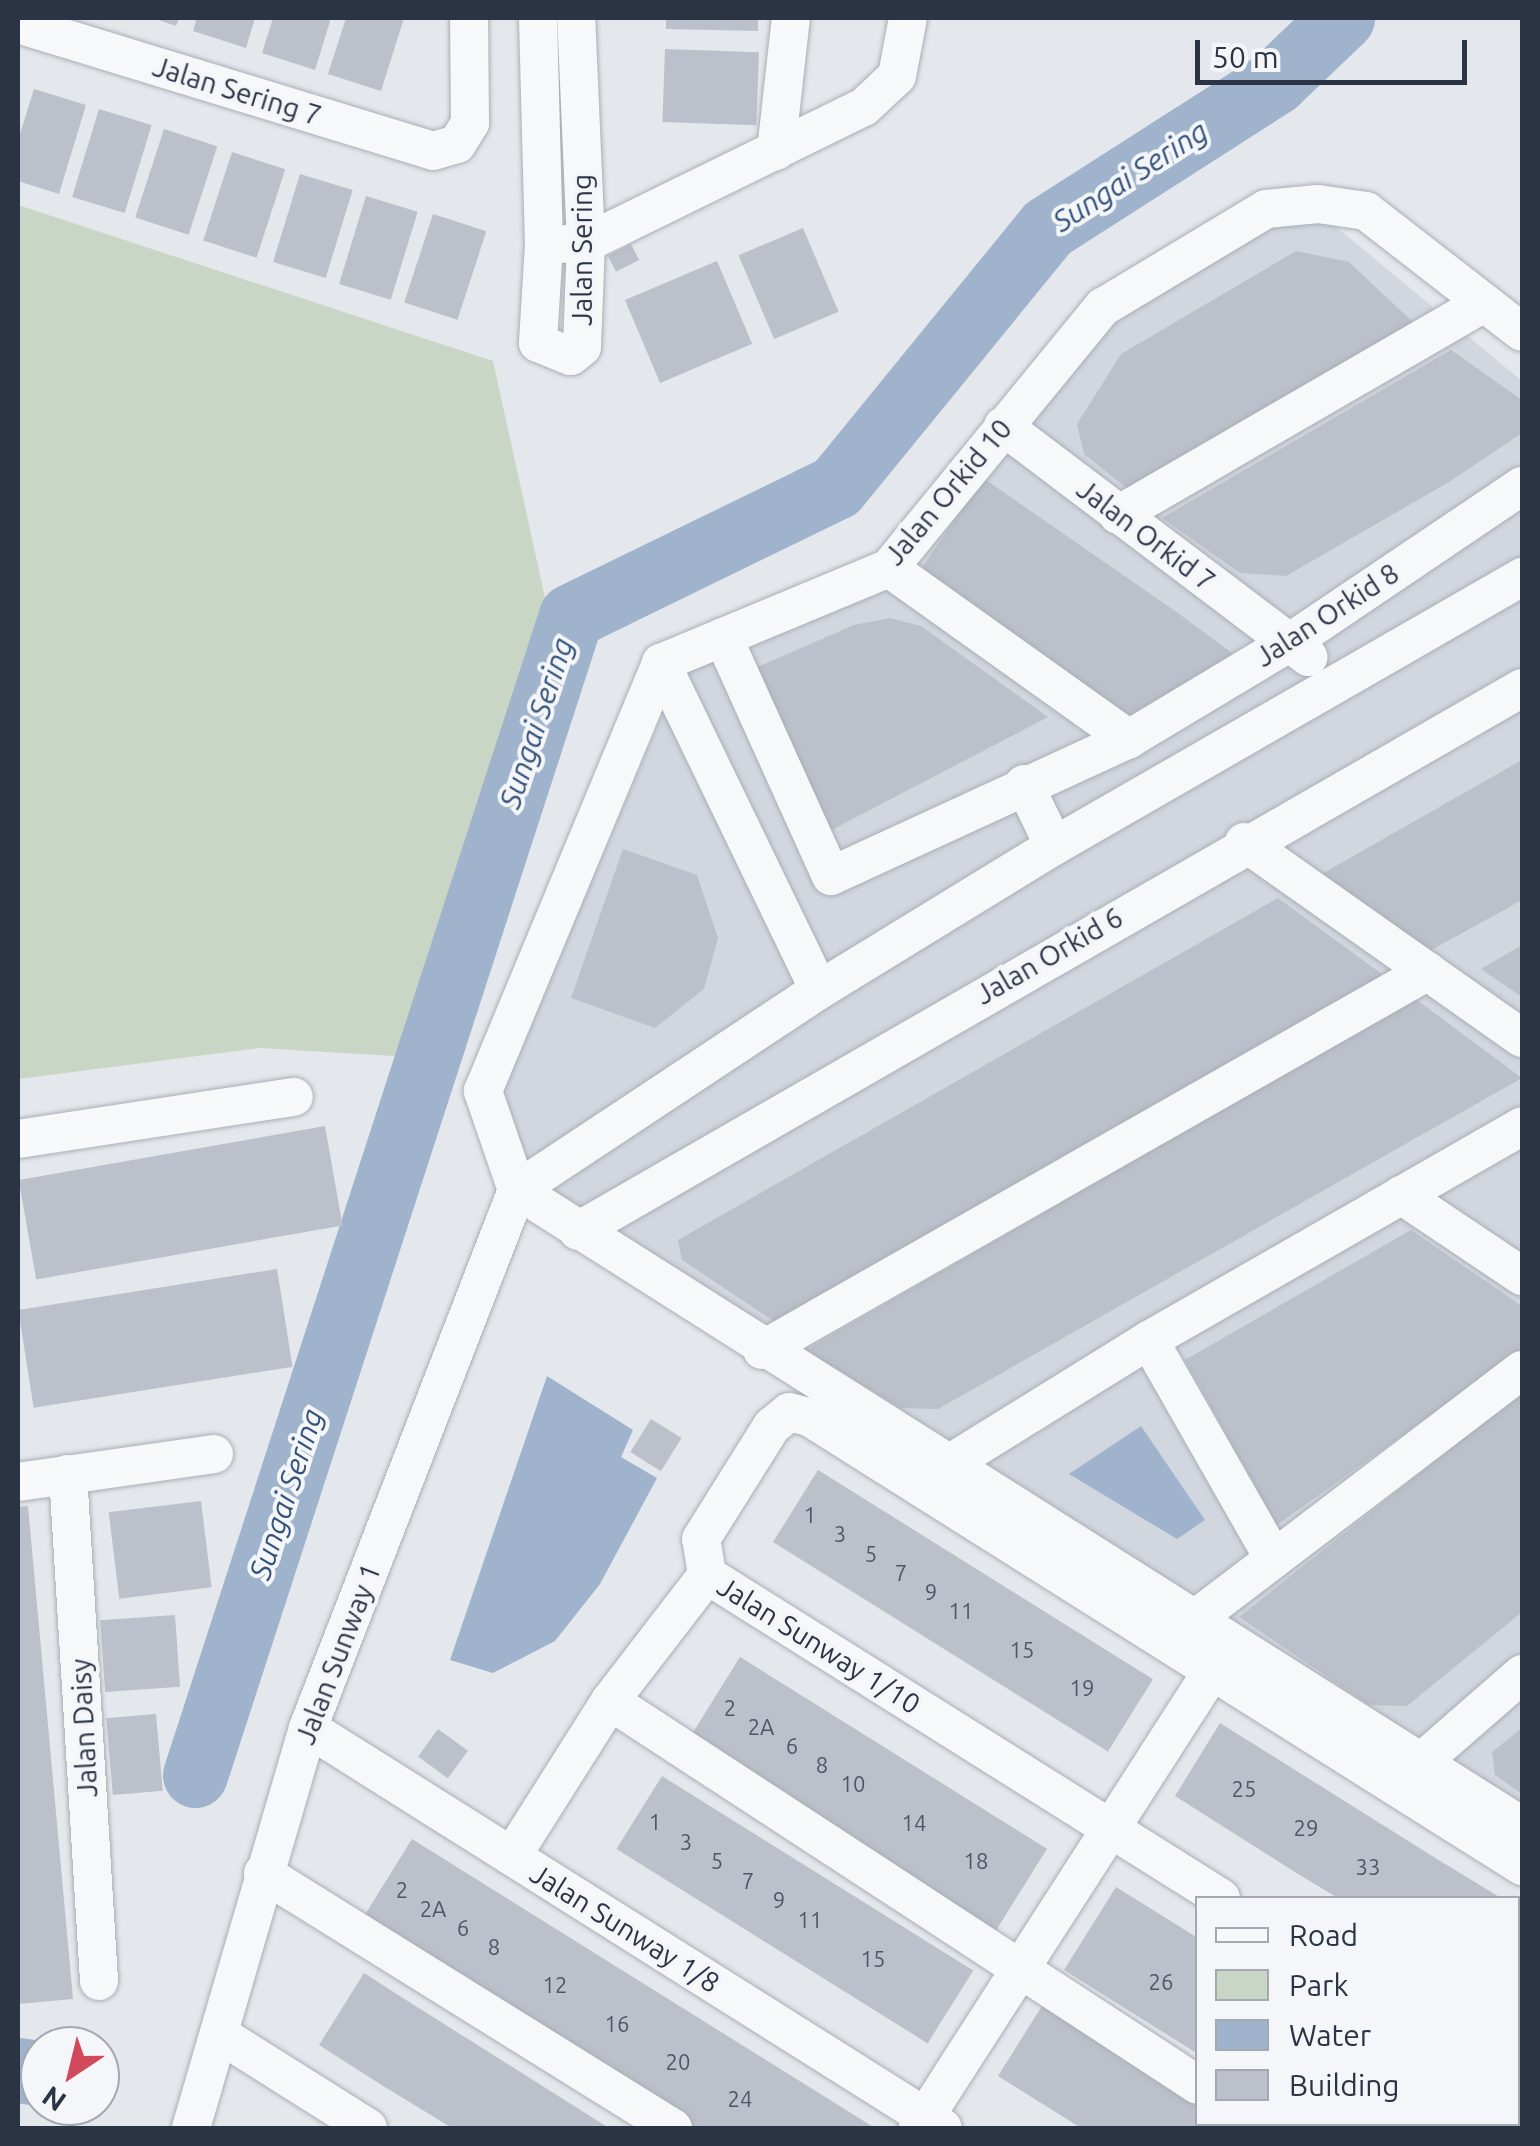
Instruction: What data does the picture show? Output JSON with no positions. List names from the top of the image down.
{
  "streets": {
    "street": [
      "Jalan Sering 7",
      "Jalan Sering",
      "Jalan Orkid 10",
      "Jalan Orkid 7",
      "Jalan Orkid 8",
      "Jalan Orkid 6",
      "Jalan Sunway 1/10",
      "Jalan Sunway 1",
      "Jalan Daisy",
      "Jalan Sunway 1/8"
    ]
  },
  "crossings": [
    ["Jalan Orkid 10", "Jalan Orkid 7"],
    ["Jalan Orkid 10", "Jalan Orkid 8"],
    ["Jalan Orkid 7", "Jalan Orkid 8"],
    ["Jalan Sunway 1/10", "Jalan Sunway 1/8"],
    ["Jalan Sunway 1", "Jalan Sunway 1/8"]
  ],
  "water": ["Sungai Sering"],
  "house_numbers": [
    "1",
    "3",
    "5",
    "7",
    "9",
    "11",
    "15",
    "19",
    "2",
    "2A",
    "6",
    "8",
    "10",
    "25",
    "1",
    "14",
    "29",
    "3",
    "5",
    "18",
    "33",
    "7",
    "2",
    "9",
    "2A",
    "11",
    "6",
    "8",
    "15",
    "26",
    "12",
    "16",
    "20",
    "24"
  ],
  "legend": [
    "Road",
    "Park",
    "Water",
    "Building"
  ],
  "scale_bar": "50 m",
  "north": "bottom left"
}
